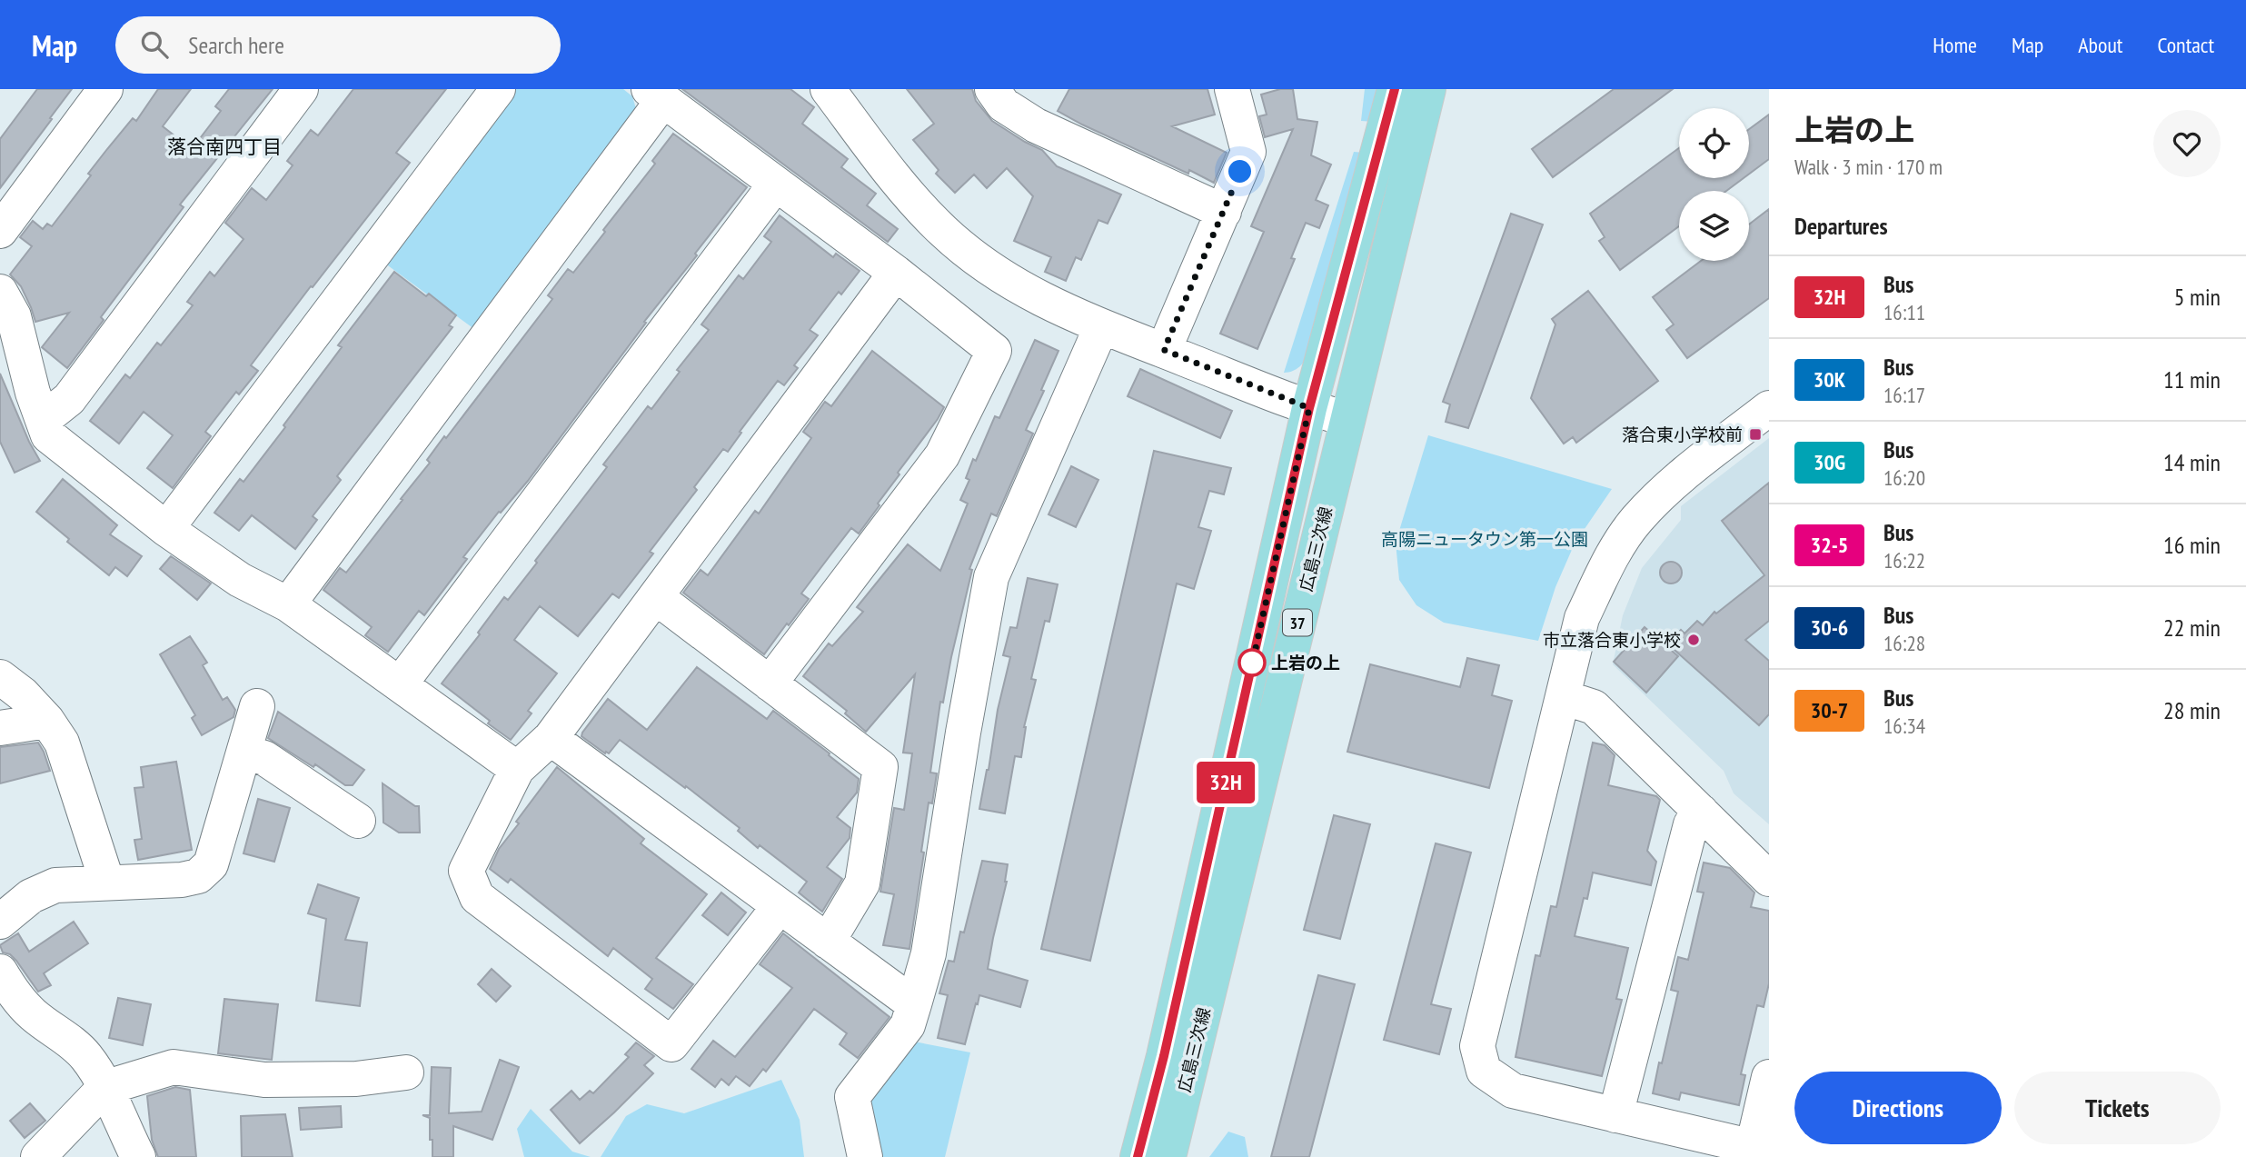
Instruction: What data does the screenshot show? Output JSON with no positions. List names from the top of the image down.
{
  "streets": {
    "main road": ["広島三次線", "37"]
  },
  "districts": ["落合南四丁目"],
  "parks": ["高陽ニュータウン第一公園"],
  "places": {
    "transit": ["落合東小学校前"],
    "other": ["市立落合東小学校", "上岩の上"]
  },
  "lines": ["bus line 32H"],
  "page": {
    "header": "Map",
    "search": "Search here",
    "nav": [
      "Home",
      "Map",
      "About",
      "Contact"
    ],
    "on_map": "32H",
    "heading": [
      ["上岩の上", "Walk · 3 min · 170 m"],
      "Departures"
    ],
    "list": [
      {
        "mark": "32H",
        "name": "Bus",
        "note": "16:11",
        "value": "5 min"
      },
      {
        "mark": "30K",
        "name": "Bus",
        "note": "16:17",
        "value": "11 min"
      },
      {
        "mark": "30G",
        "name": "Bus",
        "note": "16:20",
        "value": "14 min"
      },
      {
        "mark": "32-5",
        "name": "Bus",
        "note": "16:22",
        "value": "16 min"
      },
      {
        "mark": "30-6",
        "name": "Bus",
        "note": "16:28",
        "value": "22 min"
      },
      {
        "mark": "30-7",
        "name": "Bus",
        "note": "16:34",
        "value": "28 min"
      }
    ],
    "buttons": ["Directions", "Tickets"]
  }
}
